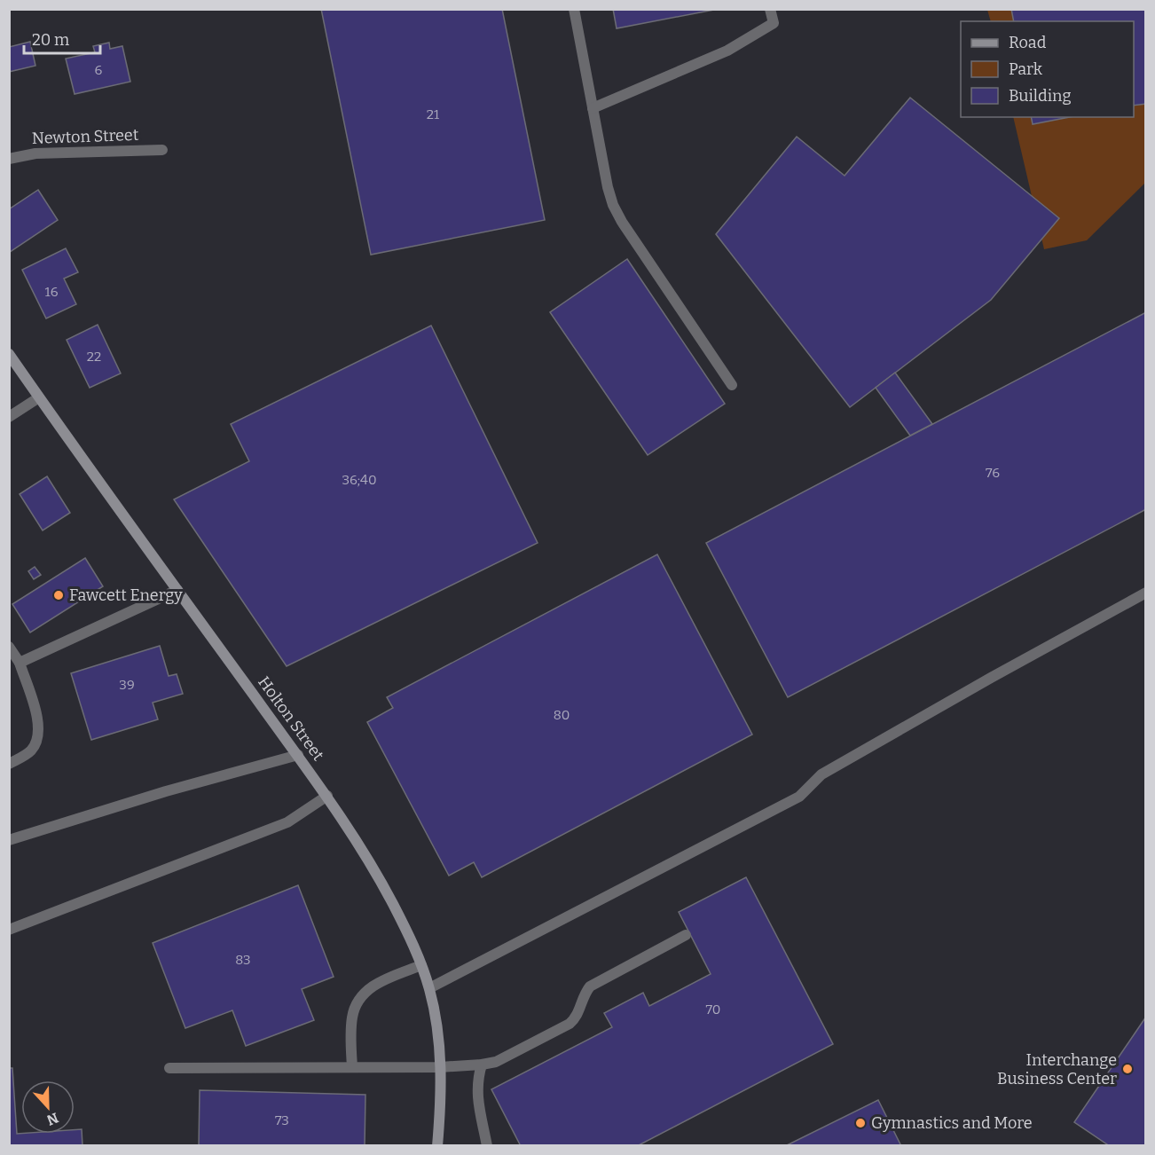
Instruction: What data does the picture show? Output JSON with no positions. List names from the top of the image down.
{
  "streets": {
    "street": ["Newton Street", "Holton Street"]
  },
  "places": ["Fawcett Energy", "Interchange Business Center", "Gymnastics and More"],
  "house_numbers": [
    "6",
    "21",
    "16",
    "22",
    "76",
    "36;40",
    "39",
    "80",
    "83",
    "70",
    "73"
  ],
  "legend": ["Road", "Park", "Building"],
  "scale_bar": "20 m",
  "north": "bottom"
}
